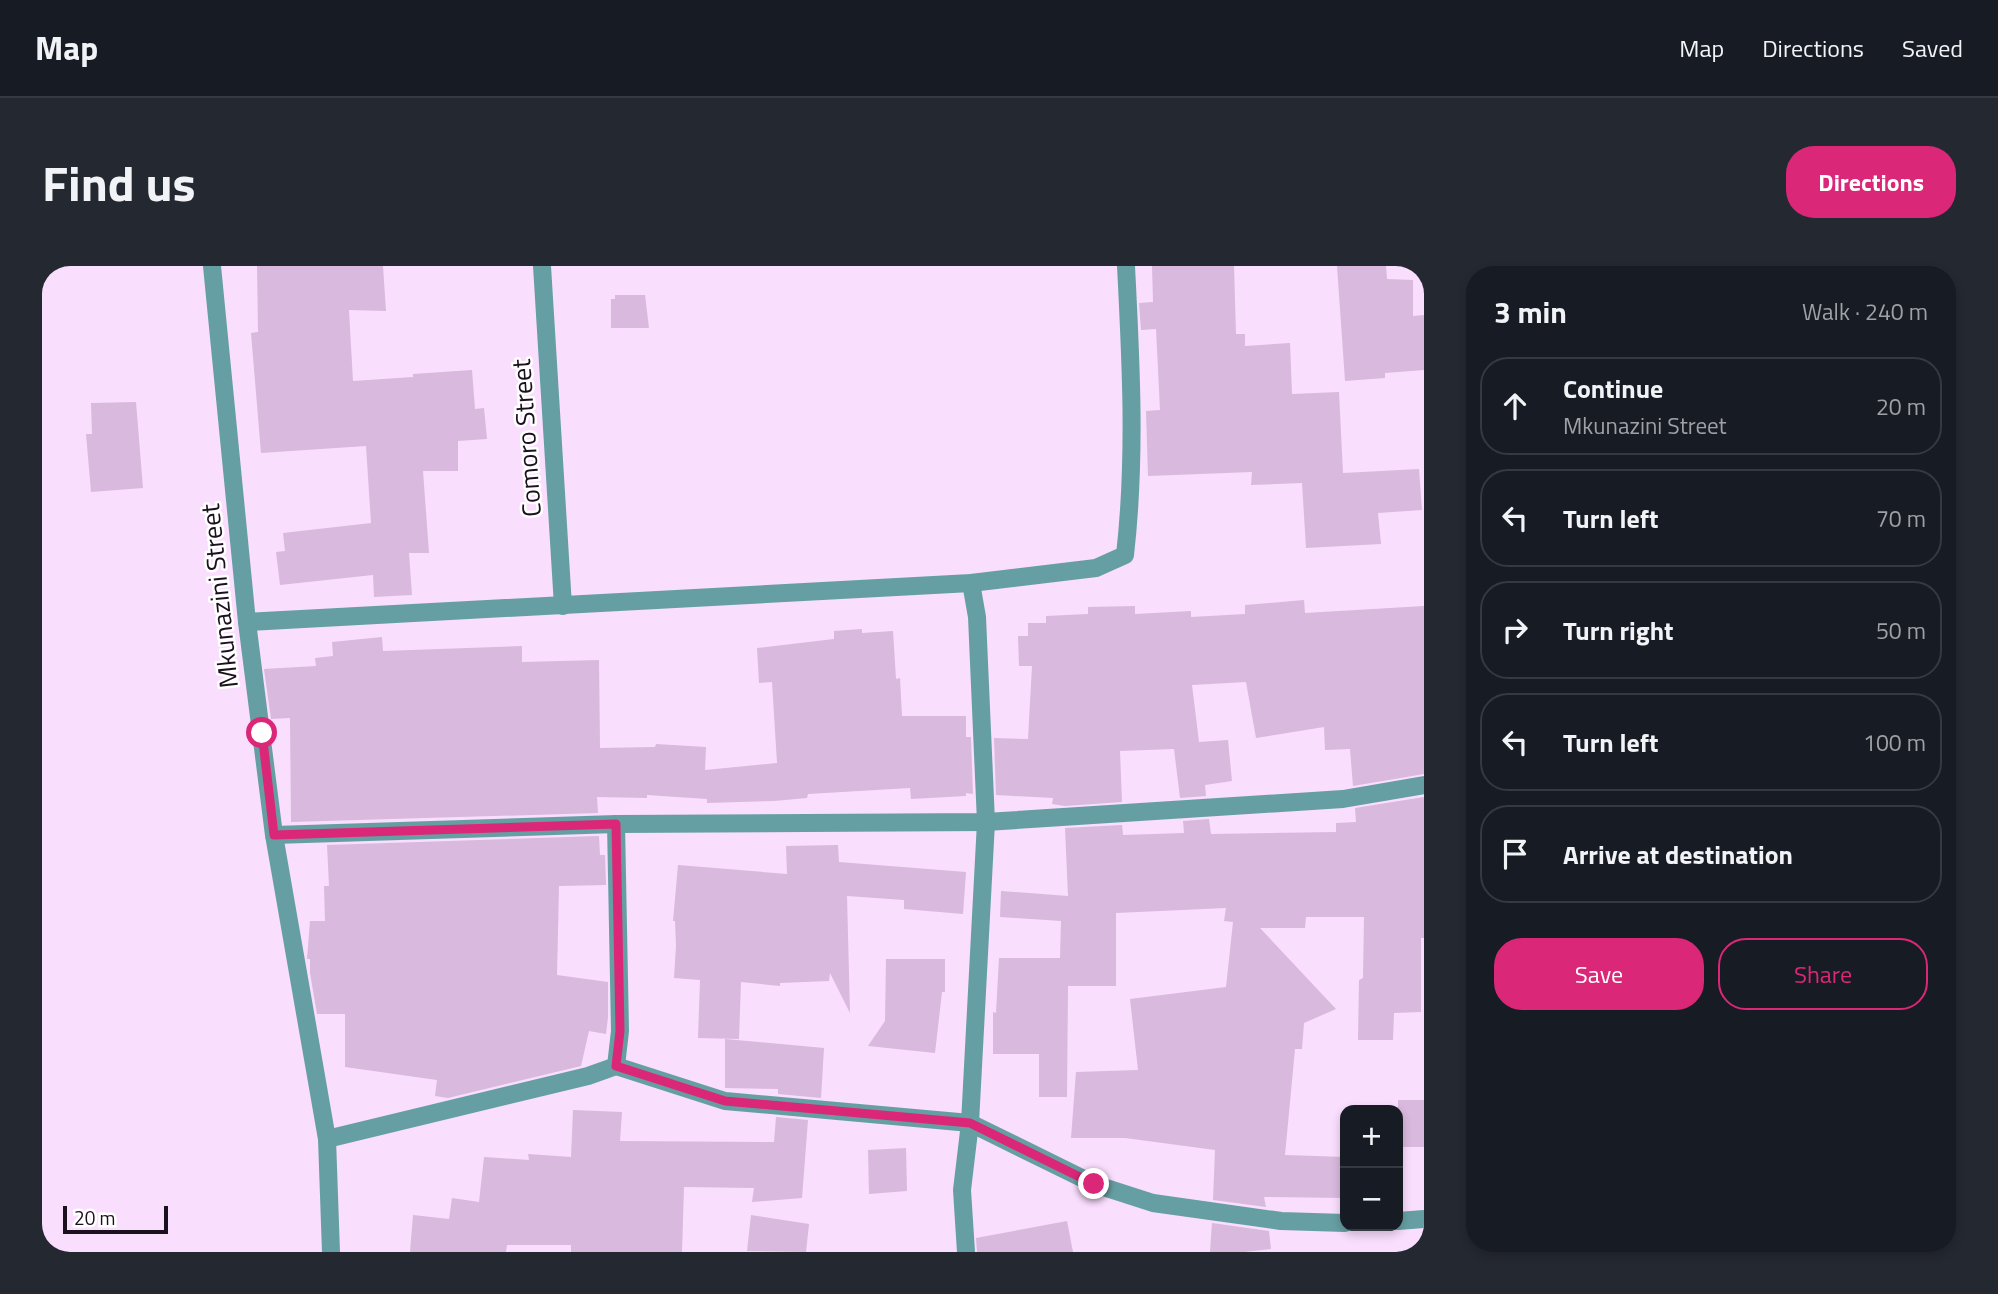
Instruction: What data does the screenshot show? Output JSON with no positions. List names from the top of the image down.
{
  "streets": {
    "street": ["Comoro Street", "Mkunazini Street"]
  },
  "scale_bar": "20 m",
  "page": {
    "header": "Map",
    "nav": ["Map", "Directions", "Saved"],
    "title": "Find us",
    "buttons": [
      "Directions",
      ["Save", "Share"]
    ],
    "heading": ["3 min", "Walk · 240 m"],
    "list": [
      ["Continue", "Mkunazini Street", "20 m"],
      ["Turn left", "70 m"],
      ["Turn right", "50 m"],
      ["Turn left", "100 m"],
      "Arrive at destination"
    ],
    "map_buttons": ["+", "−"],
    "scale": "20 m"
  }
}
